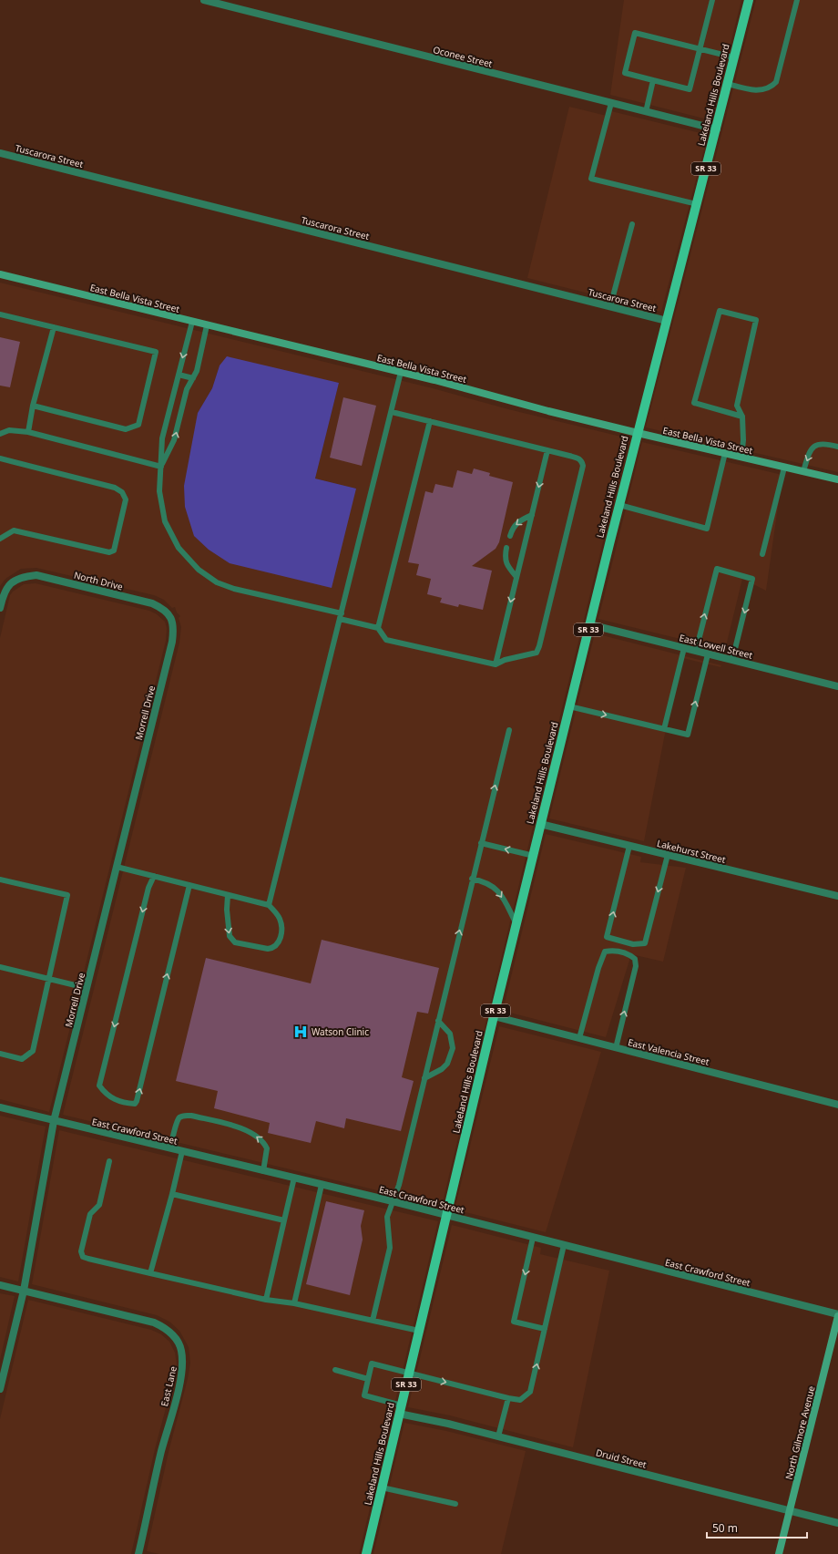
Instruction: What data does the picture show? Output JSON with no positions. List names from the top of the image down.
{
  "streets": {
    "main road": ["Lakeland Hills Boulevard", "SR 33"],
    "street": [
      "Oconee Street",
      "Tuscarora Street",
      "East Bella Vista Street",
      "North Drive",
      "East Lowell Street",
      "Morrell Drive",
      "Lakehurst Street",
      "East Valencia Street",
      "East Crawford Street",
      "East Lane",
      "North Gilmore Avenue",
      "Druid Street"
    ]
  },
  "crossings": [
    ["Oconee Street", "Lakeland Hills Boulevard"],
    ["Lakeland Hills Boulevard", "Tuscarora Street"],
    ["Lakeland Hills Boulevard", "East Bella Vista Street"],
    ["Lakeland Hills Boulevard", "East Lowell Street"],
    ["Lakeland Hills Boulevard", "Lakehurst Street"],
    ["Lakeland Hills Boulevard", "East Valencia Street"],
    ["Lakeland Hills Boulevard", "East Crawford Street"],
    ["Lakeland Hills Boulevard", "Druid Street"],
    ["North Drive", "Morrell Drive"],
    ["Morrell Drive", "East Crawford Street"],
    ["Morrell Drive", "East Lane"],
    ["East Crawford Street", "North Gilmore Avenue"],
    ["North Gilmore Avenue", "Druid Street"]
  ],
  "places": {
    "hospital": ["Watson Clinic"]
  },
  "scale_bar": "50 m"
}
